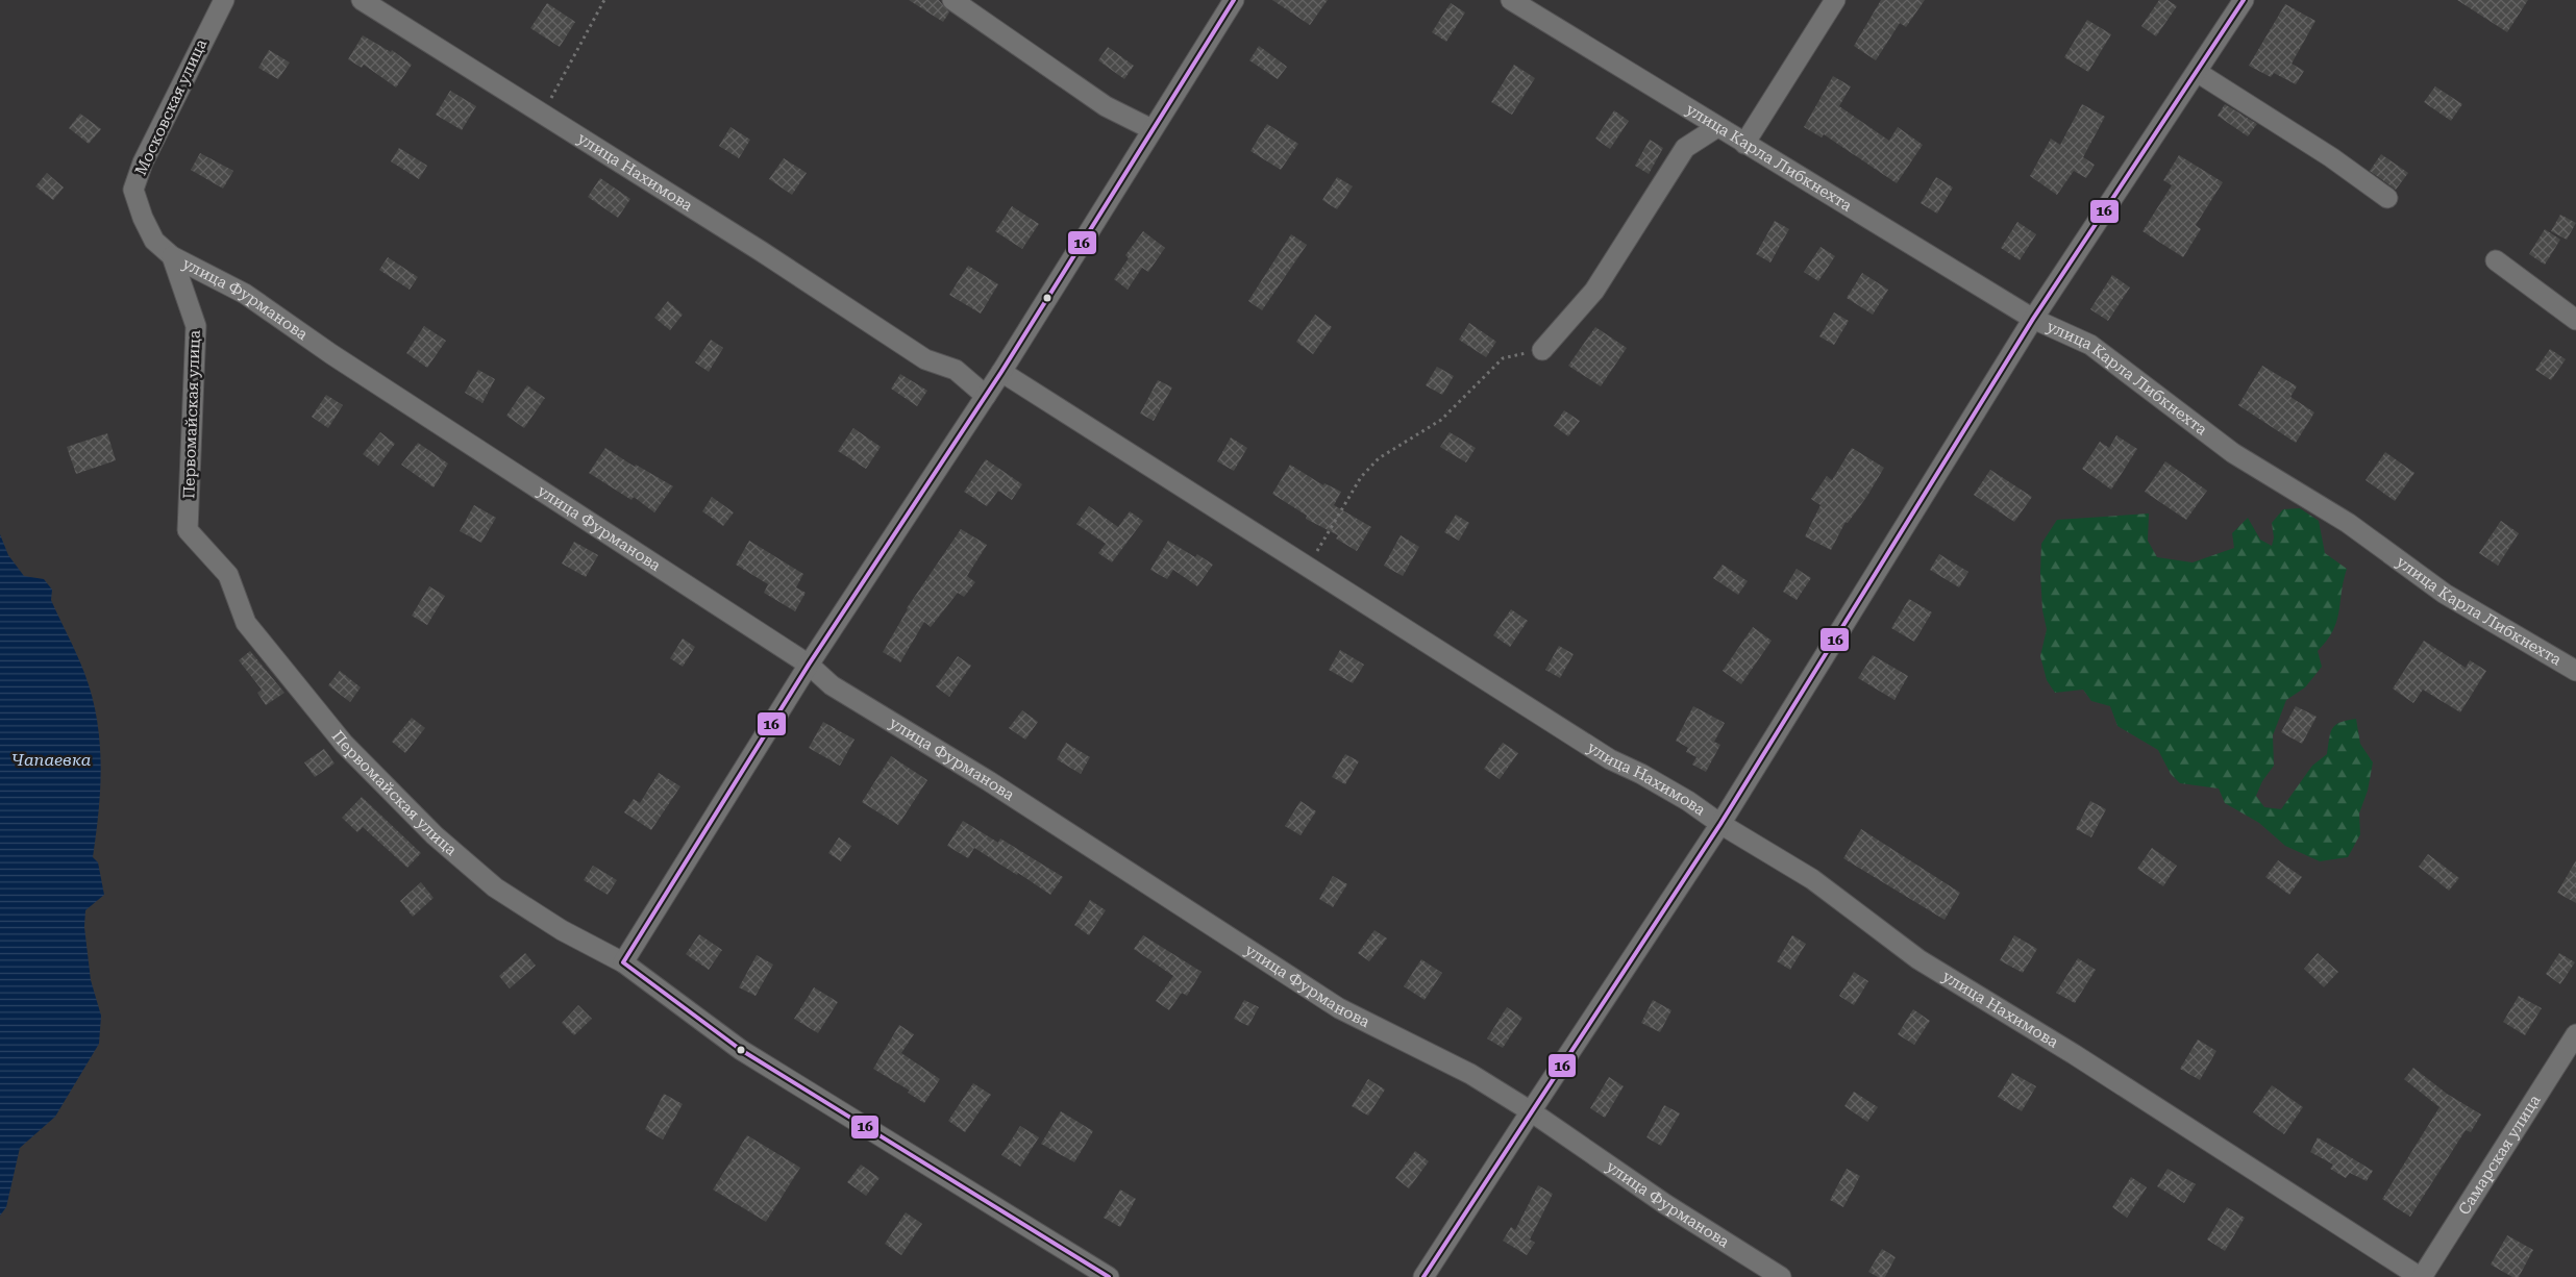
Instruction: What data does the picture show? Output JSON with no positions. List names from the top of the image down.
{
  "streets": {
    "street": [
      "Московская улица",
      "улица Карла Либкнехта",
      "улица Нахимова",
      "улица Фурманова",
      "Первомайская улица",
      "Самарская улица"
    ]
  },
  "crossings": [
    ["Московская улица", "улица Фурманова"],
    ["улица Нахимова", "Самарская улица"],
    ["улица Фурманова", "Первомайская улица"]
  ],
  "water": ["Чапаевка"],
  "lines": ["transit line 16"]
}
